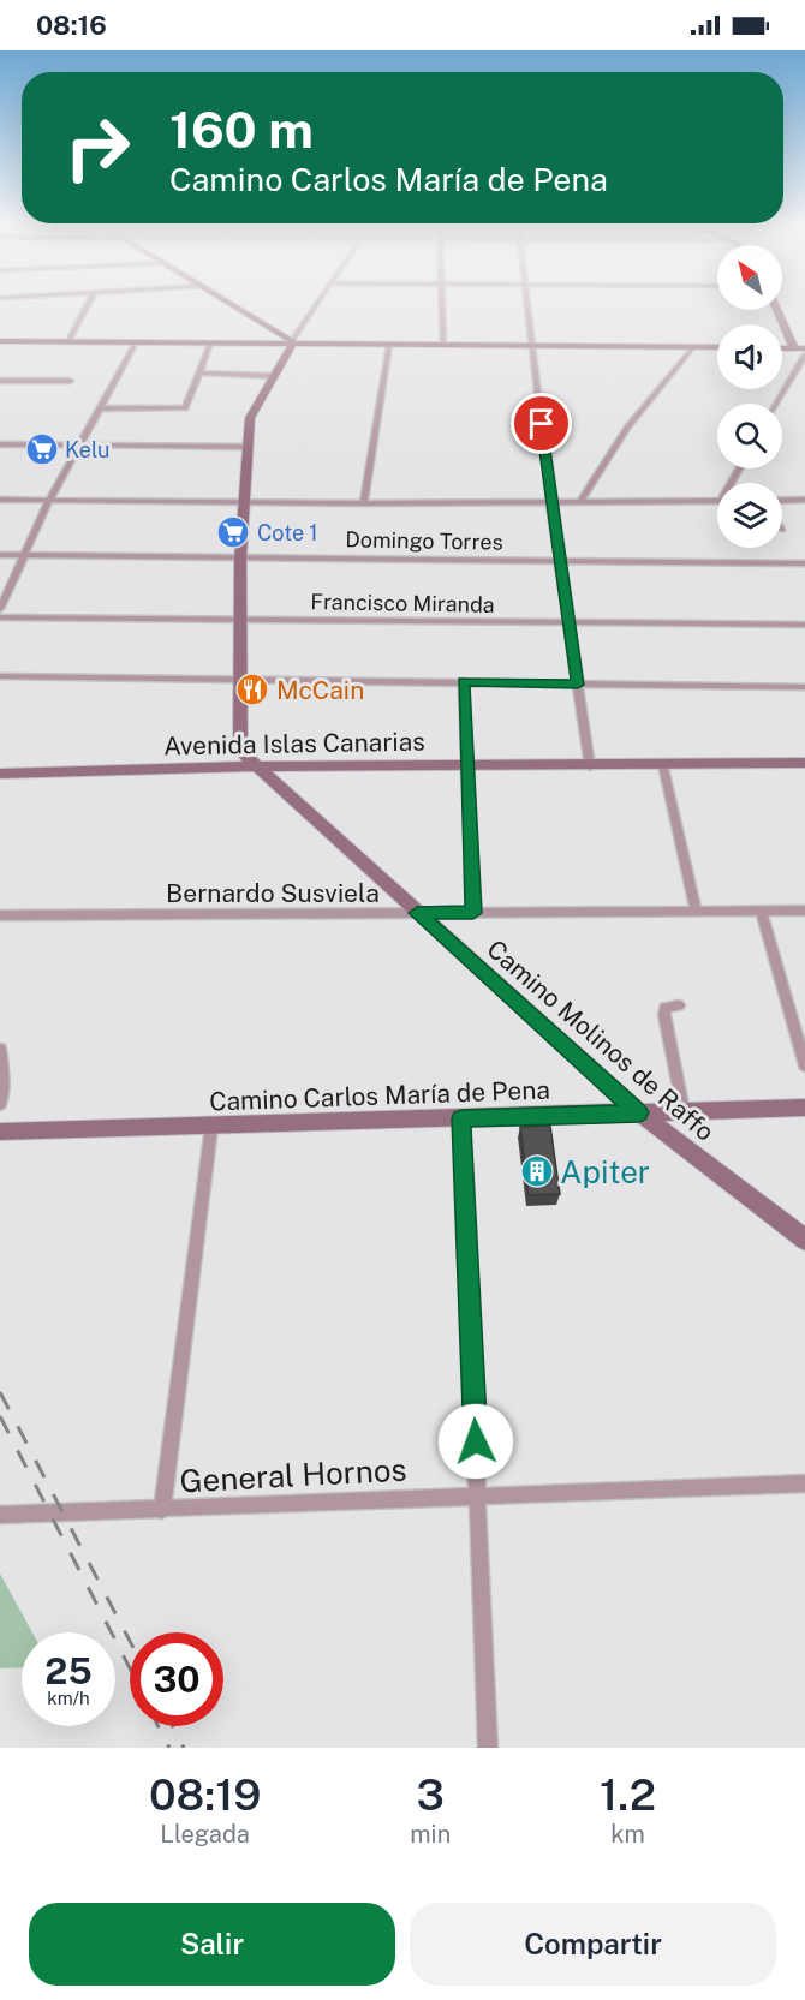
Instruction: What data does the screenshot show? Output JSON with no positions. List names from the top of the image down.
{
  "streets": {
    "street": [
      "Domingo Torres",
      "Francisco Miranda",
      "Avenida Islas Canarias",
      "Bernardo Susviela",
      "Camino Molinos de Raffo",
      "Camino Carlos María de Pena",
      "General Hornos"
    ]
  },
  "crossings": [
    ["Domingo Torres", "Camino Molinos de Raffo"],
    ["Francisco Miranda", "Camino Molinos de Raffo"],
    ["Avenida Islas Canarias", "Camino Molinos de Raffo"],
    ["Bernardo Susviela", "Camino Molinos de Raffo"],
    ["Camino Molinos de Raffo", "Camino Carlos María de Pena"]
  ],
  "places": {
    "supermarket": ["Kelu", "Cote 1"],
    "restaurant": ["McCain"],
    "building": ["Apiter"]
  },
  "north": "top left",
  "page": {
    "status": "08:16",
    "turn": ["160 m", "Camino Carlos María de Pena"],
    "speed": "25 km/h",
    "limit": "30",
    "eta": [
      "08:19",
      "Llegada",
      "3",
      "min",
      "1.2",
      "km"
    ],
    "buttons": ["Salir", "Compartir"]
  }
}
